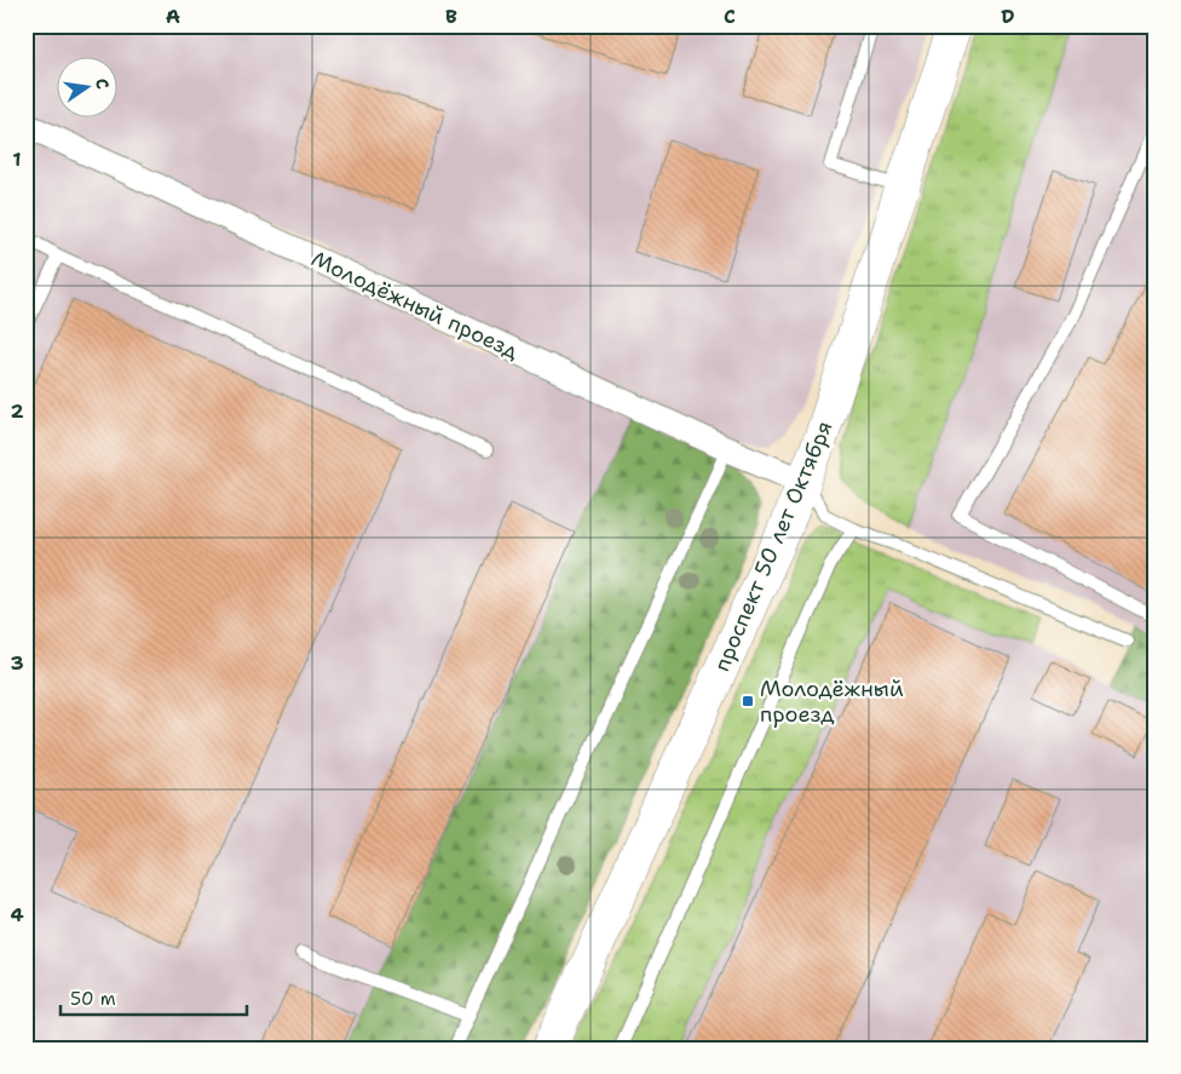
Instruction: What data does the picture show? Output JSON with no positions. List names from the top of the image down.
{
  "streets": {
    "main road": ["проспект 50 лет Октября"],
    "street": ["Молодёжный проезд"]
  },
  "crossings": [
    ["Молодёжный проезд", "проспект 50 лет Октября"]
  ],
  "places": {
    "transit": ["Молодёжный проезд"]
  },
  "scale_bar": "50 m",
  "north": "right",
  "grid": {
    "columns": [
      "A",
      "B",
      "C",
      "D"
    ],
    "rows": [
      "1",
      "2",
      "3",
      "4"
    ]
  }
}
